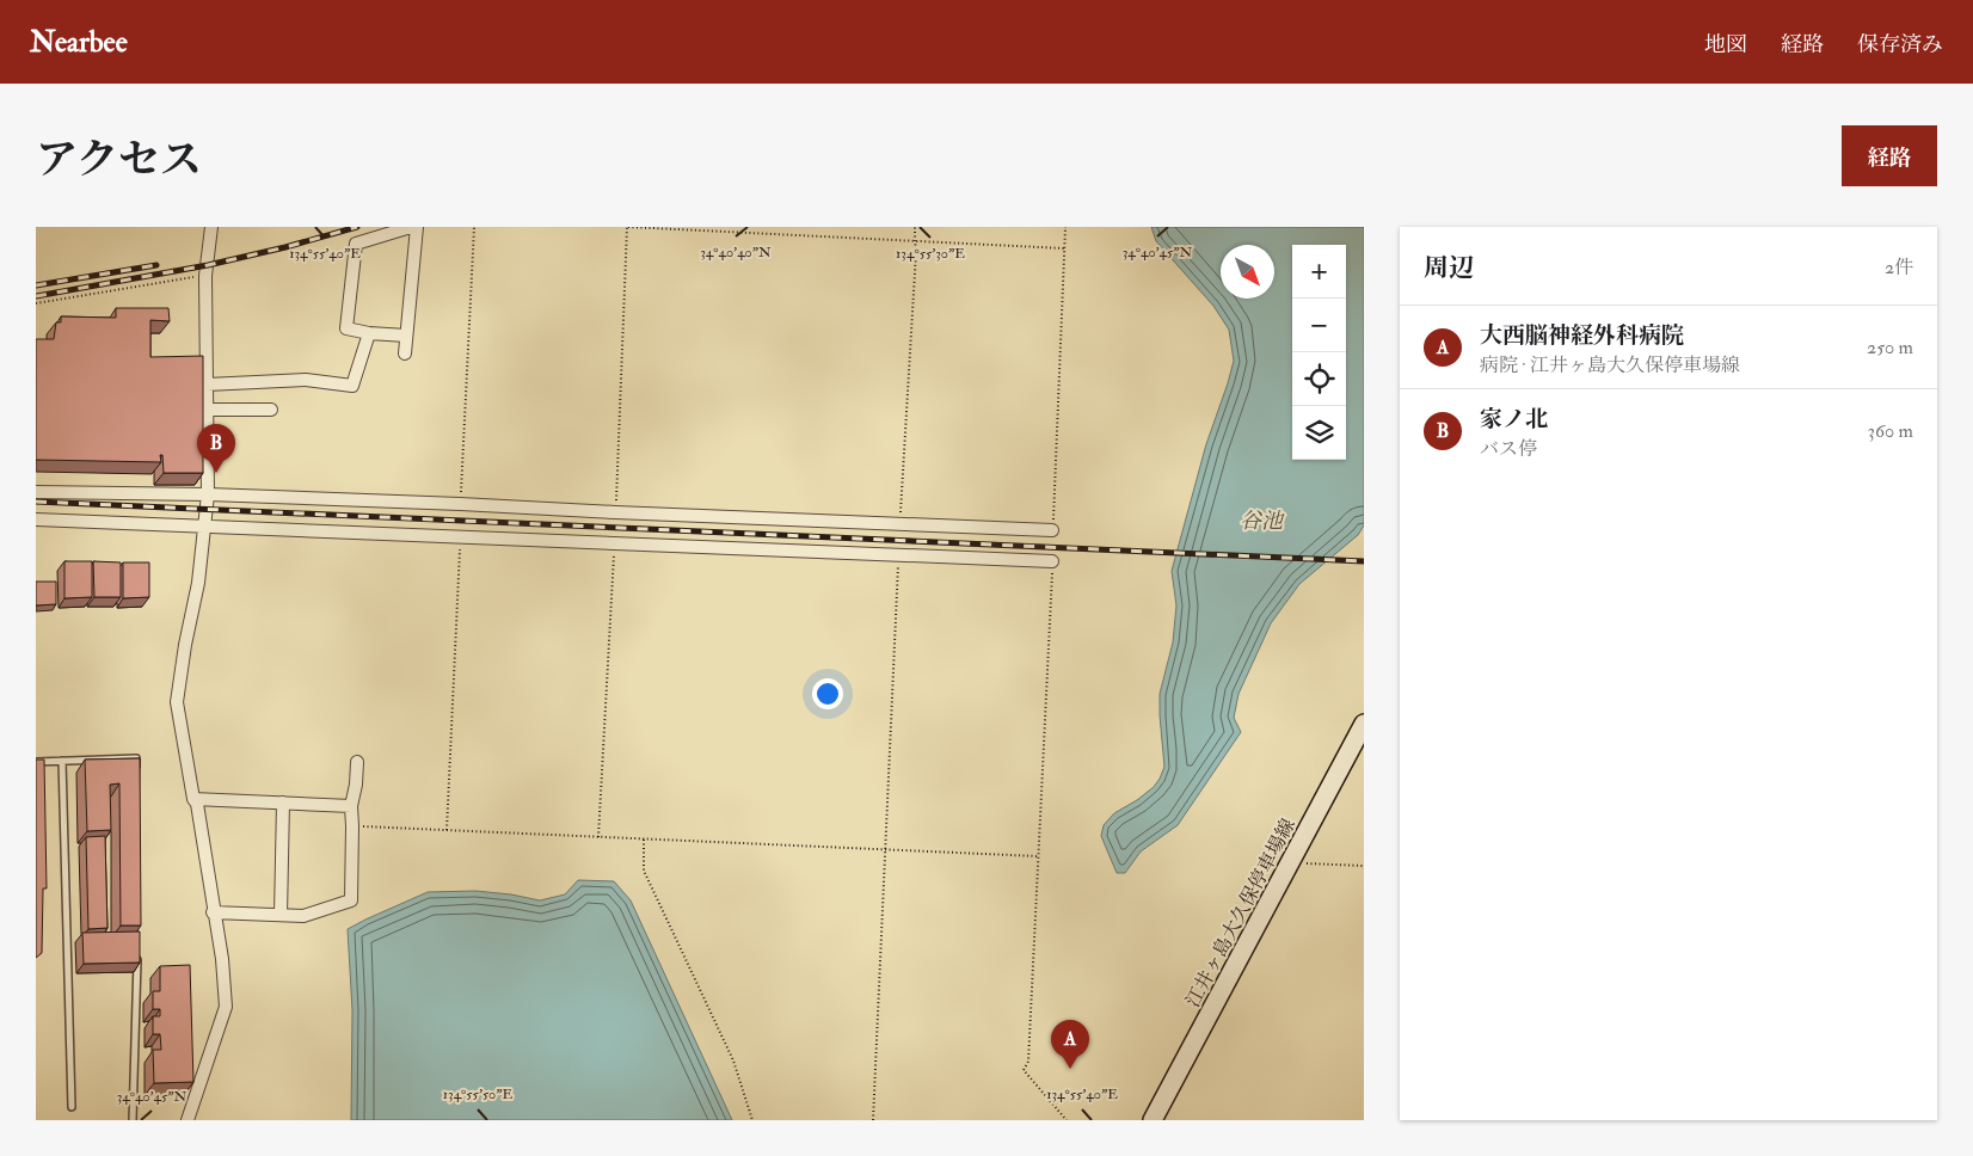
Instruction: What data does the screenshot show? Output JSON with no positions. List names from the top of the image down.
{
  "streets": {
    "main road": ["江井ヶ島大久保停車場線"]
  },
  "water": ["谷池"],
  "north": "bottom right",
  "page": {
    "header": "Nearbee",
    "nav": ["地図", "経路", "保存済み"],
    "title": "アクセス",
    "buttons": "経路",
    "heading": ["周辺", "2件"],
    "map_buttons": ["+", "−"],
    "list": [
      {
        "mark": "A",
        "name": "大西脳神経外科病院",
        "note": "病院 · 江井ヶ島大久保停車場線",
        "value": "250 m"
      },
      {
        "mark": "B",
        "name": "家ノ北",
        "note": "バス停",
        "value": "360 m"
      }
    ],
    "pins": ["B", "A"]
  },
  "coordinates": [
    "34°40'40\"N",
    "34°40'45\"N",
    "134°55'40\"E",
    "134°55'30\"E",
    "134°55'50\"E"
  ]
}
